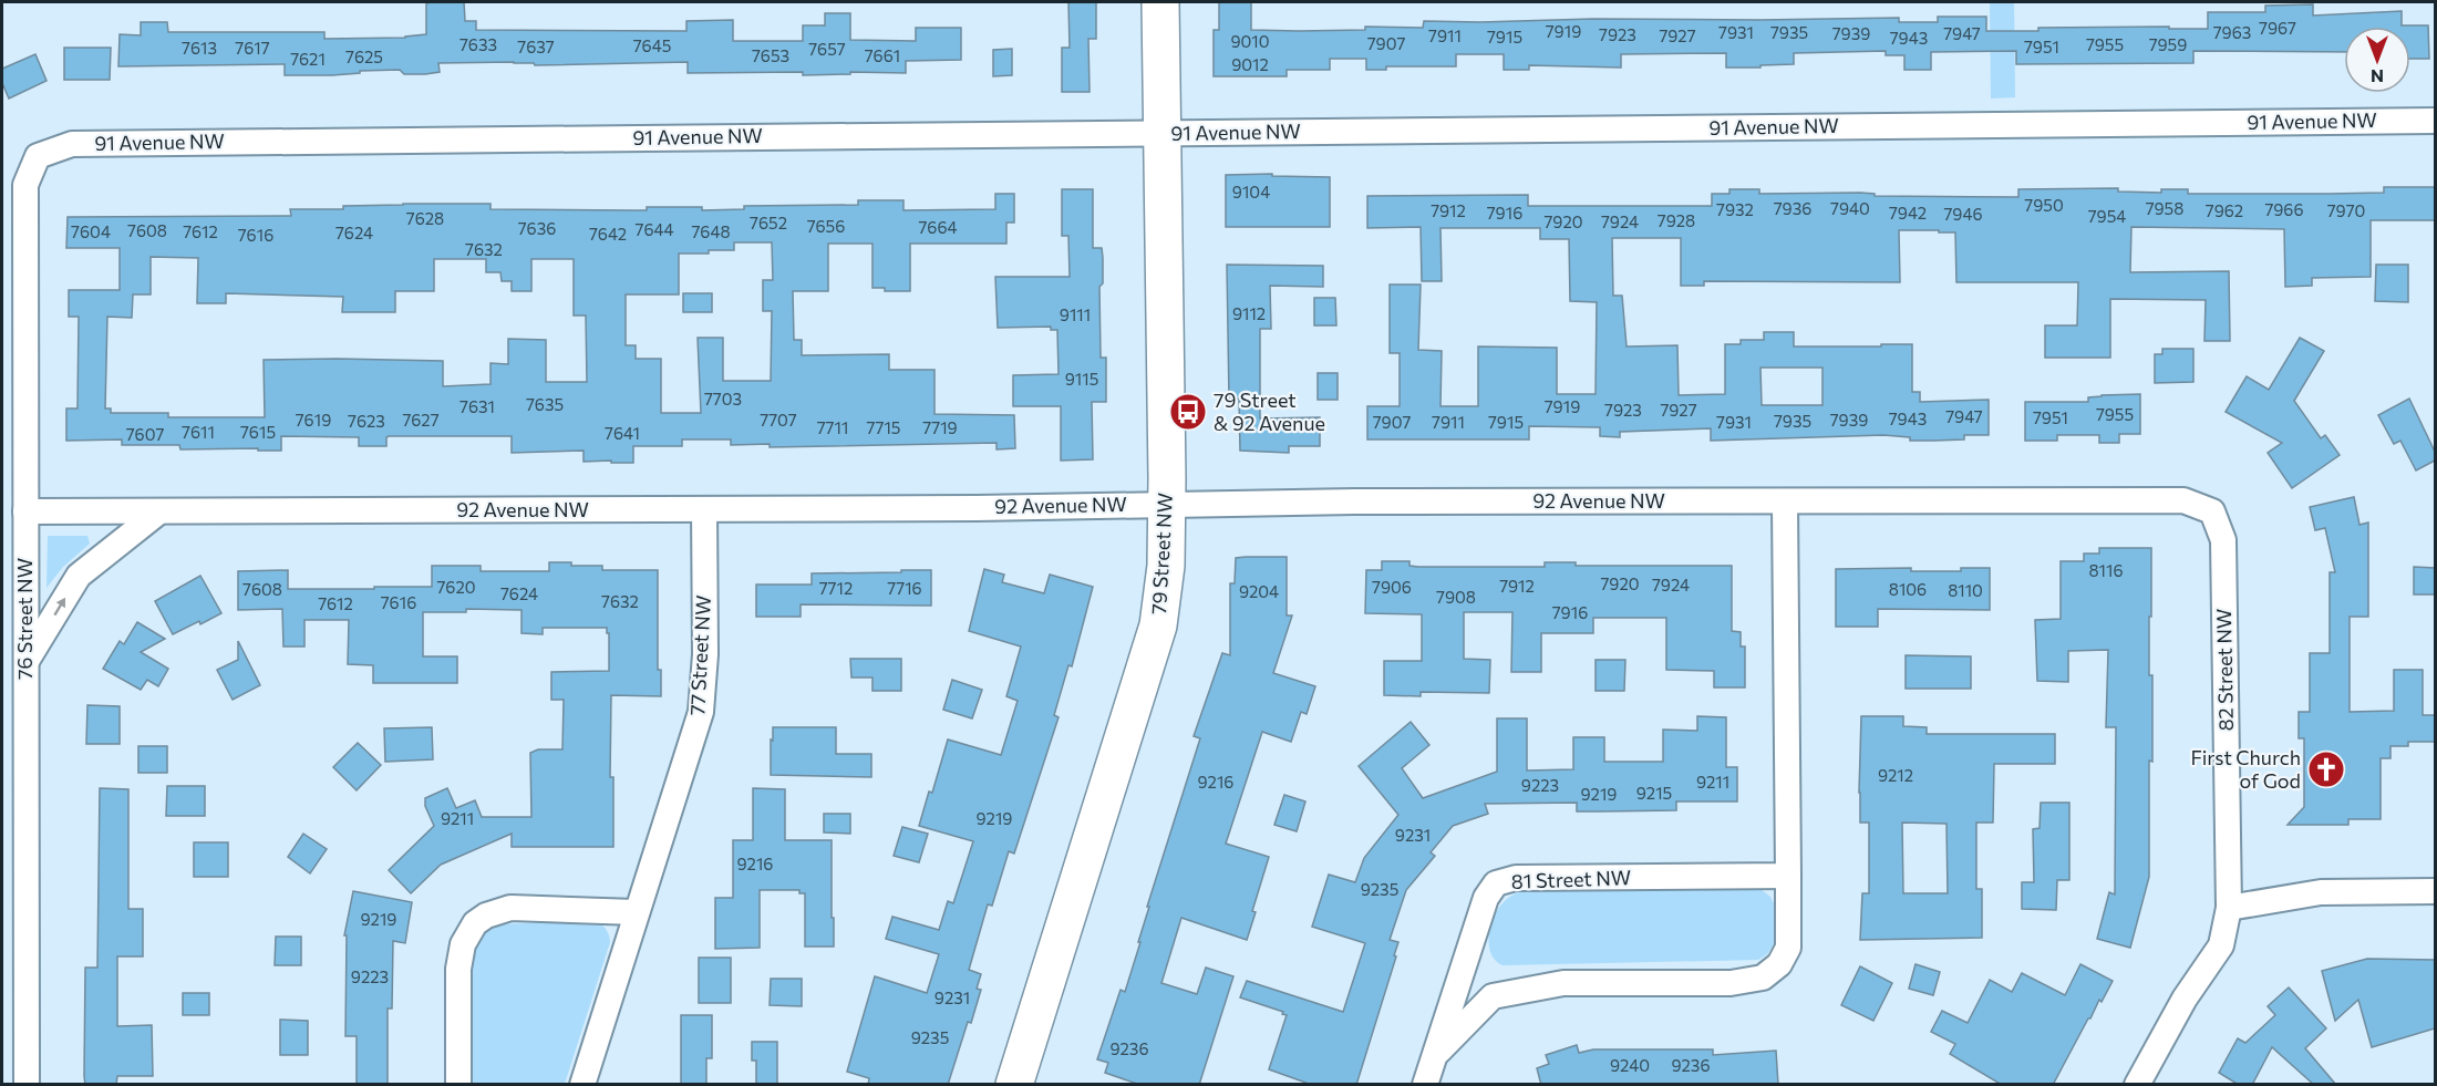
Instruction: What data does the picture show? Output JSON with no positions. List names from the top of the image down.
{
  "streets": {
    "street": [
      "91 Avenue NW",
      "92 Avenue NW",
      "79 Street NW",
      "76 Street NW",
      "77 Street NW",
      "82 Street NW",
      "81 Street NW"
    ]
  },
  "crossings": [
    ["91 Avenue NW", "79 Street NW"],
    ["91 Avenue NW", "76 Street NW"],
    ["92 Avenue NW", "79 Street NW"],
    ["92 Avenue NW", "76 Street NW"],
    ["92 Avenue NW", "77 Street NW"],
    ["92 Avenue NW", "82 Street NW"],
    ["92 Avenue NW", "81 Street NW"]
  ],
  "places": {
    "bus stop": ["79 Street & 92 Avenue"],
    "church": ["First Church of God"]
  },
  "house_numbers": [
    "7967",
    "7919",
    "7931",
    "7935",
    "7963",
    "7939",
    "7947",
    "7923",
    "7911",
    "7927",
    "7915",
    "7943",
    "9010",
    "7907",
    "7633",
    "7955",
    "7959",
    "7645",
    "7637",
    "7951",
    "7613",
    "7617",
    "7657",
    "7653",
    "7661",
    "7625",
    "7621",
    "9012",
    "9104",
    "7950",
    "7936",
    "7940",
    "7958",
    "7932",
    "7966",
    "7912",
    "7962",
    "7970",
    "7916",
    "7942",
    "7946",
    "7954",
    "7628",
    "7928",
    "7920",
    "7924",
    "7652",
    "7656",
    "7664",
    "7636",
    "7644",
    "7608",
    "7604",
    "7612",
    "7648",
    "7624",
    "7642",
    "7616",
    "7632",
    "9112",
    "9111",
    "9115",
    "7703",
    "7635",
    "7631",
    "7919",
    "7923",
    "7927",
    "7955",
    "7947",
    "7951",
    "7943",
    "7619",
    "7627",
    "7707",
    "7939",
    "7623",
    "7935",
    "7907",
    "7911",
    "7915",
    "7931",
    "7711",
    "7715",
    "7719",
    "7611",
    "7615",
    "7641",
    "7607",
    "8116",
    "7920",
    "7924",
    "7912",
    "7620",
    "7906",
    "7712",
    "7716",
    "7608",
    "8106",
    "8110",
    "9204",
    "7624",
    "7908",
    "7632",
    "7616",
    "7612",
    "7916",
    "9212",
    "9216",
    "9211",
    "9223",
    "9215",
    "9219",
    "9211",
    "9219",
    "9231",
    "9216",
    "9235",
    "9219",
    "9223",
    "9231",
    "9235",
    "9236",
    "9240",
    "9236"
  ],
  "north": "bottom"
}
